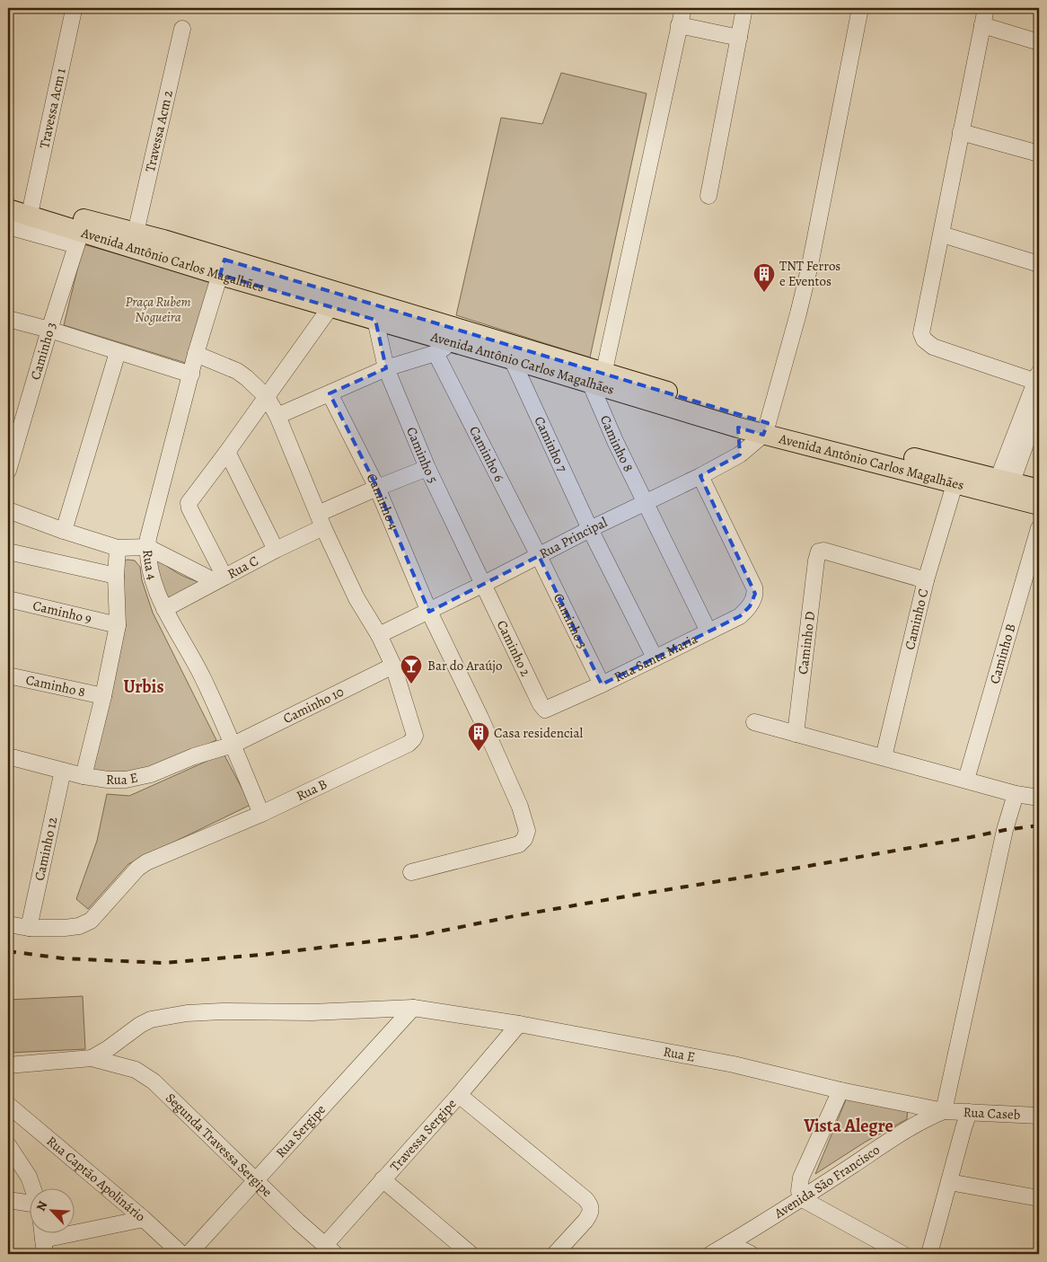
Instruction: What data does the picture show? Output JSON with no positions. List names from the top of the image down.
{
  "streets": {
    "main road": ["Avenida Antônio Carlos Magalhães"],
    "street": [
      "Travessa Acm 1",
      "Travessa Acm 2",
      "Caminho 3",
      "Caminho 8",
      "Caminho 7",
      "Caminho 5",
      "Caminho 6",
      "Caminho 4",
      "Rua Principal",
      "Rua 4",
      "Rua C",
      "Caminho 9",
      "Caminho C",
      "Caminho D",
      "Caminho 2",
      "Caminho B",
      "Rua Santa Maria",
      "Caminho 10",
      "Rua E",
      "Rua B",
      "Caminho 12",
      "Rua Caseb",
      "Rua Sergipe",
      "Travessa Sergipe",
      "Segunda Travessa Sergipe",
      "Rua Captão Apolinário",
      "Avenida São Francisco"
    ]
  },
  "crossings": [
    ["Travessa Acm 1", "Avenida Antônio Carlos Magalhães"],
    ["Travessa Acm 2", "Avenida Antônio Carlos Magalhães"],
    ["Avenida Antônio Carlos Magalhães", "Caminho 3"],
    ["Avenida Antônio Carlos Magalhães", "Caminho 8"],
    ["Avenida Antônio Carlos Magalhães", "Caminho 7"],
    ["Avenida Antônio Carlos Magalhães", "Caminho 5"],
    ["Avenida Antônio Carlos Magalhães", "Rua Principal"],
    ["Avenida Antônio Carlos Magalhães", "Rua 4"],
    ["Avenida Antônio Carlos Magalhães", "Caminho C"],
    ["Caminho 3", "Caminho 6"],
    ["Caminho 3", "Rua Principal"],
    ["Caminho 3", "Rua Santa Maria"],
    ["Caminho 8", "Rua Principal"],
    ["Caminho 7", "Rua Principal"],
    ["Caminho 5", "Rua Principal"],
    ["Caminho 5", "Rua C"],
    ["Caminho 5", "Caminho 2"],
    ["Caminho 6", "Rua Principal"],
    ["Caminho 4", "Rua Principal"],
    ["Caminho 4", "Rua C"],
    ["Rua Principal", "Caminho 2"],
    ["Rua Principal", "Rua Santa Maria"],
    ["Rua Principal", "Rua B"],
    ["Rua 4", "Rua C"],
    ["Rua 4", "Caminho 10"],
    ["Rua 4", "Rua E"],
    ["Rua 4", "Rua B"],
    ["Rua C", "Rua B"],
    ["Caminho C", "Caminho D"],
    ["Caminho 2", "Rua Santa Maria"],
    ["Caminho 10", "Rua E"],
    ["Caminho 10", "Rua B"],
    ["Rua E", "Caminho 12"],
    ["Rua E", "Rua Caseb"],
    ["Rua E", "Rua Sergipe"],
    ["Rua E", "Travessa Sergipe"],
    ["Rua E", "Segunda Travessa Sergipe"],
    ["Rua E", "Avenida São Francisco"],
    ["Rua B", "Caminho 12"],
    ["Rua Caseb", "Avenida São Francisco"],
    ["Rua Sergipe", "Segunda Travessa Sergipe"],
    ["Travessa Sergipe", "Segunda Travessa Sergipe"]
  ],
  "districts": ["Urbis", "Vista Alegre"],
  "parks": ["Praça Rubem Nogueira"],
  "places": {
    "building": ["TNT Ferros e Eventos", "Casa residencial"],
    "bar": ["Bar do Araújo"]
  },
  "north": "top left"
}
